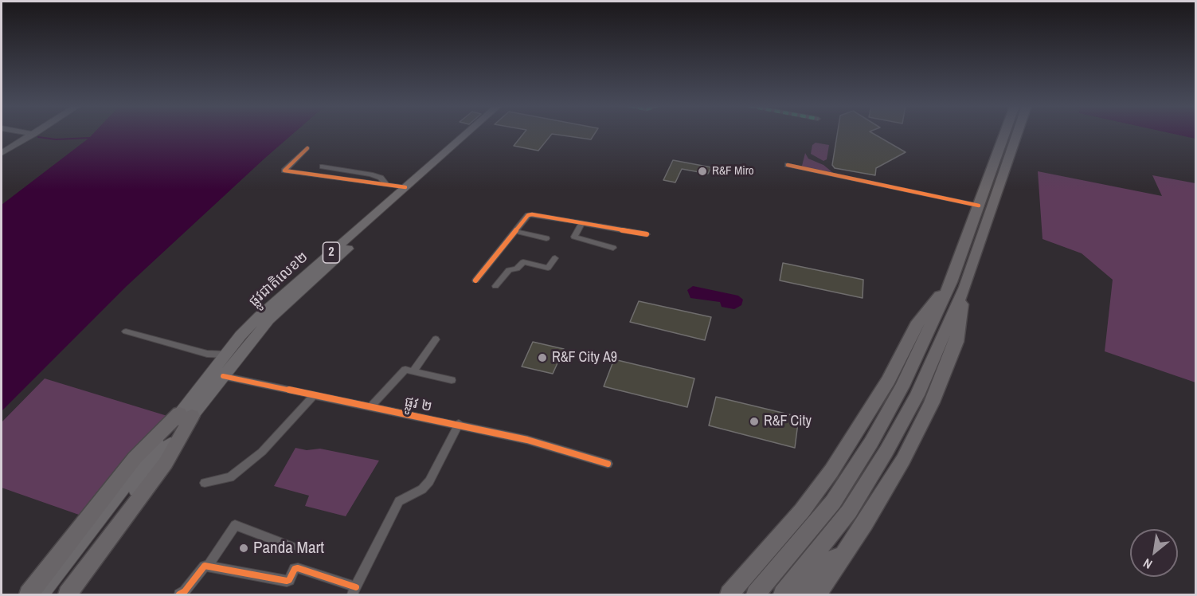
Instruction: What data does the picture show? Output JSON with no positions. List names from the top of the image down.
{
  "streets": {
    "main road": ["2", "ផ្លូវជាតិលេខ២"],
    "street": ["ផ្លូវ ២"]
  },
  "crossings": [
    ["2", "ផ្លូវជាតិលេខ២"],
    ["ផ្លូវជាតិលេខ២", "ផ្លូវ ២"]
  ],
  "places": [
    "R&F Miro",
    "R&F City A9",
    "R&F City",
    "Panda Mart"
  ],
  "north": "bottom left"
}
